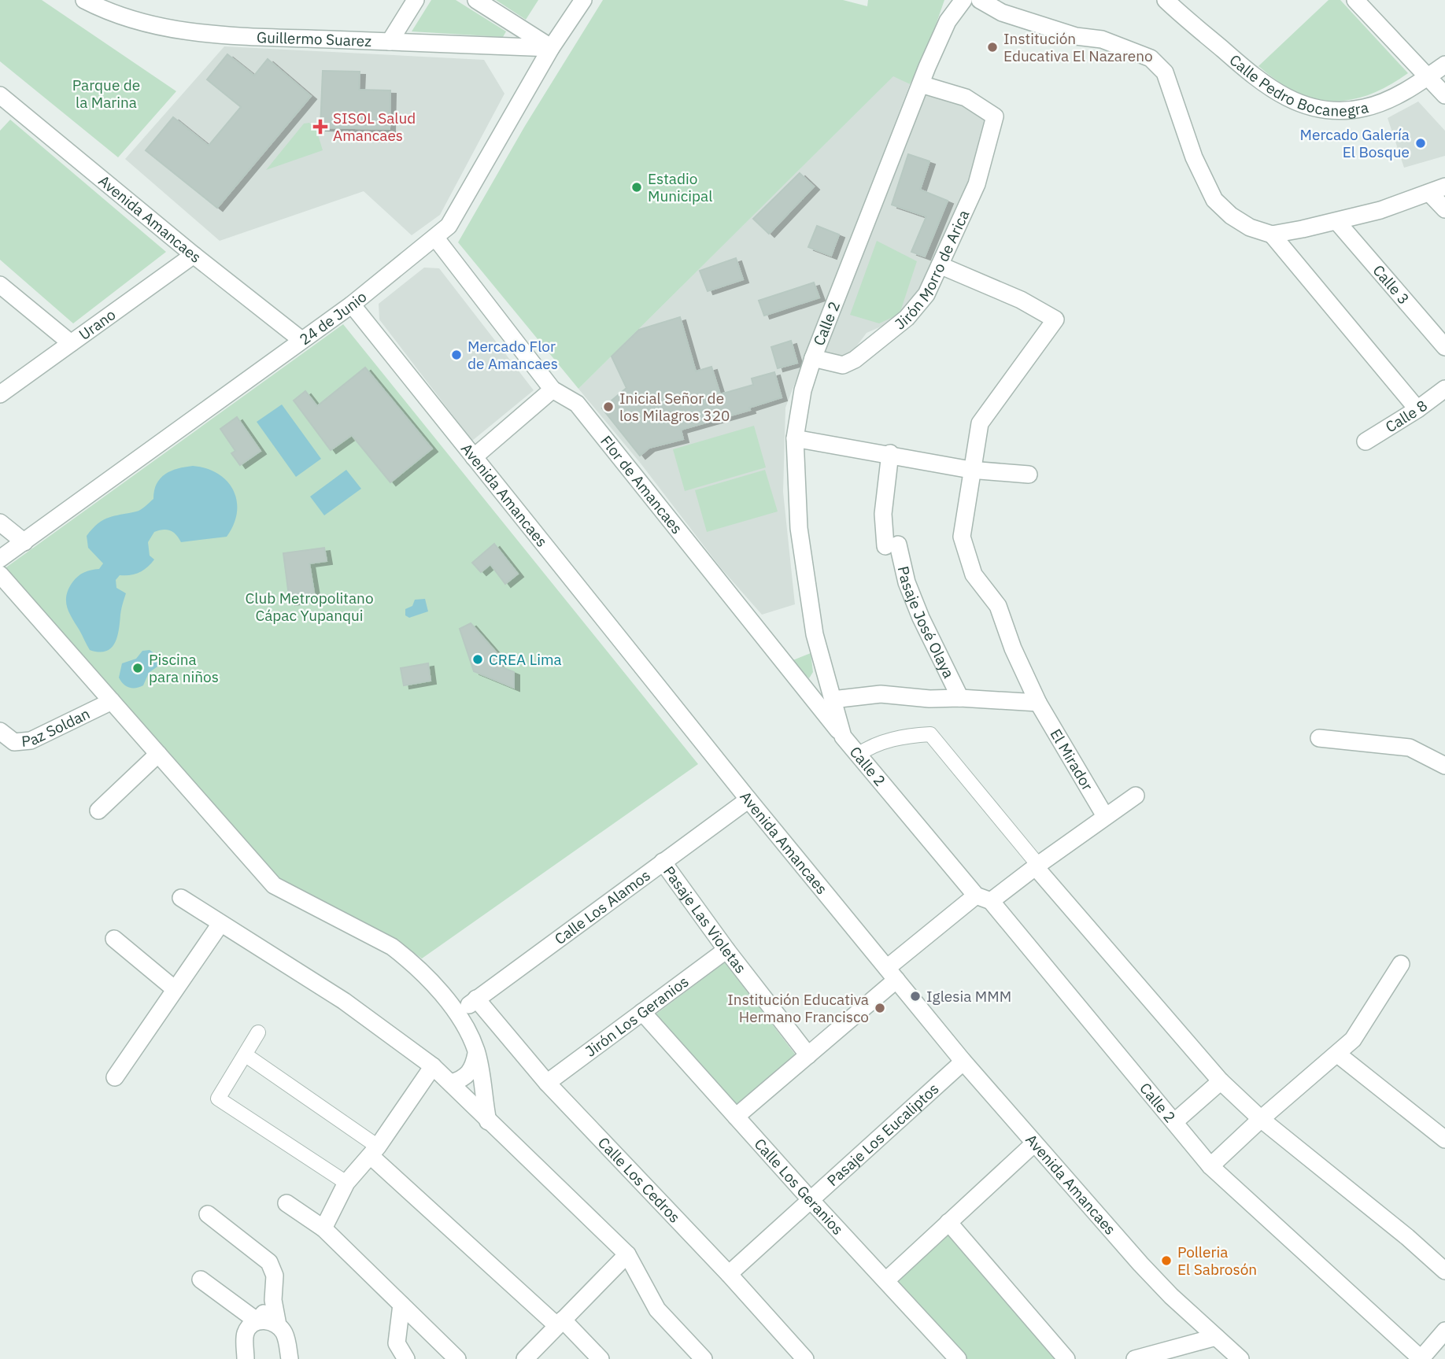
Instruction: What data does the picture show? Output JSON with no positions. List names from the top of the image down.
{
  "streets": {
    "street": [
      "Guillermo Suarez",
      "Calle Pedro Bocanegra",
      "Avenida Amancaes",
      "Jirón Morro de Arica",
      "Calle 3",
      "24 de Junio",
      "Calle 2",
      "Urano",
      "Calle 8",
      "Flor de Amancaes",
      "Pasaje José Olaya",
      "Paz Soldan",
      "El Mirador",
      "Calle Los Alamos",
      "Pasaje Las Violetas",
      "Jirón Los Geranios",
      "Pasaje Los Eucaliptos",
      "Calle Los Cedros",
      "Calle Los Geranios"
    ]
  },
  "crossings": [
    ["Guillermo Suarez", "24 de Junio"],
    ["Avenida Amancaes", "24 de Junio"],
    ["Avenida Amancaes", "Urano"],
    ["Avenida Amancaes", "Calle Los Alamos"],
    ["Avenida Amancaes", "Pasaje Los Eucaliptos"],
    ["Jirón Morro de Arica", "Calle 2"],
    ["Jirón Morro de Arica", "El Mirador"],
    ["24 de Junio", "Flor de Amancaes"],
    ["Calle 2", "Flor de Amancaes"],
    ["Calle Los Alamos", "Pasaje Las Violetas"],
    ["Calle Los Alamos", "Calle Los Cedros"],
    ["Pasaje Las Violetas", "Jirón Los Geranios"],
    ["Jirón Los Geranios", "Calle Los Cedros"],
    ["Jirón Los Geranios", "Calle Los Geranios"],
    ["Pasaje Los Eucaliptos", "Calle Los Cedros"],
    ["Pasaje Los Eucaliptos", "Calle Los Geranios"]
  ],
  "parks": ["Parque de la Marina", "Club Metropolitano Cápac Yupanqui"],
  "places": {
    "other": [
      "Institución Educativa El Nazareno",
      "Mercado Galería El Bosque",
      "Estadio Municipal",
      "Mercado Flor de Amancaes",
      "Inicial Señor de los Milagros 320",
      "CREA Lima",
      "Piscina para niños",
      "Iglesia MMM",
      "Institución Educativa Hermano Francisco",
      "Polleria El Sabrosón"
    ],
    "health": ["SISOL Salud Amancaes"]
  }
}
